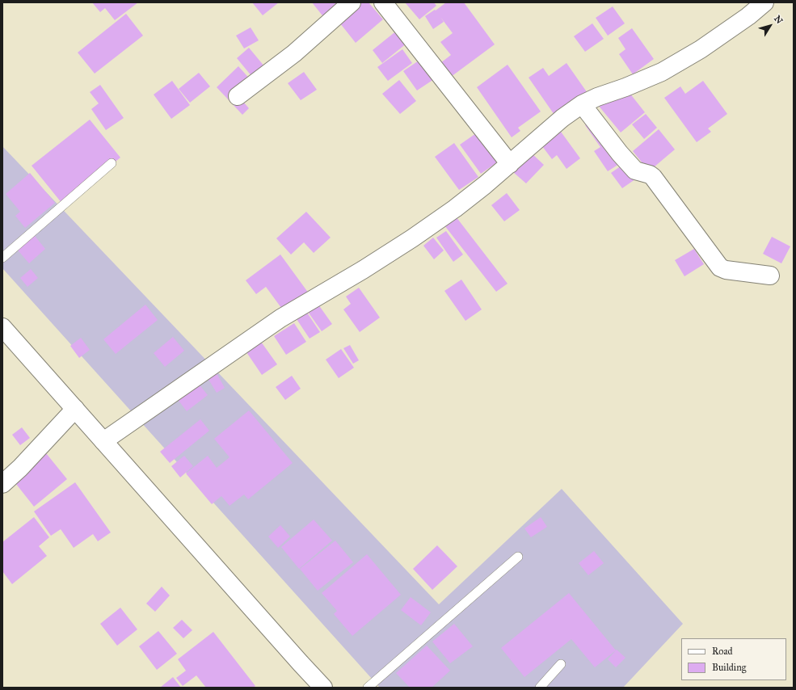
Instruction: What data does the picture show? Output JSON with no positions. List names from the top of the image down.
{
  "legend": ["Road", "Building"],
  "north": "top right"
}
